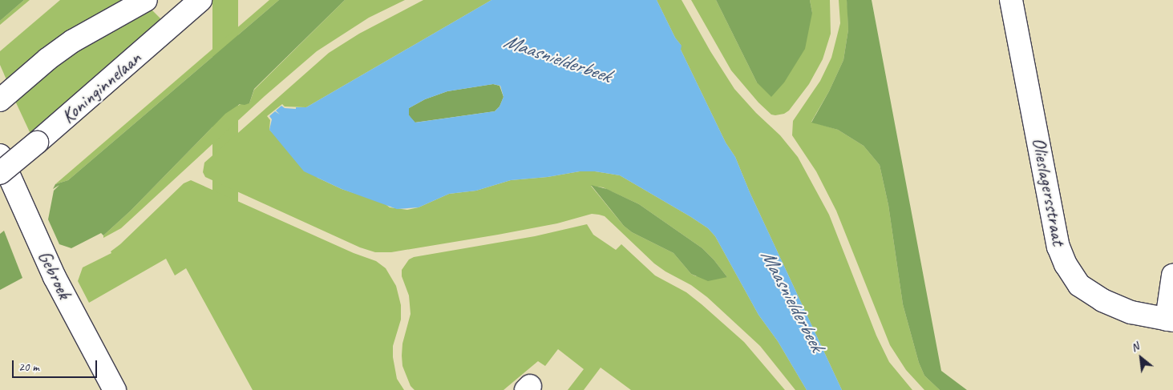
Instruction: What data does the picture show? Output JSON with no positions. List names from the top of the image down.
{
  "streets": {
    "street": ["Koninginnelaan", "Olieslagersstraat", "Gebroek"]
  },
  "water": ["Maasnielderbeek"],
  "scale_bar": "20 m",
  "north": "top left"
}
